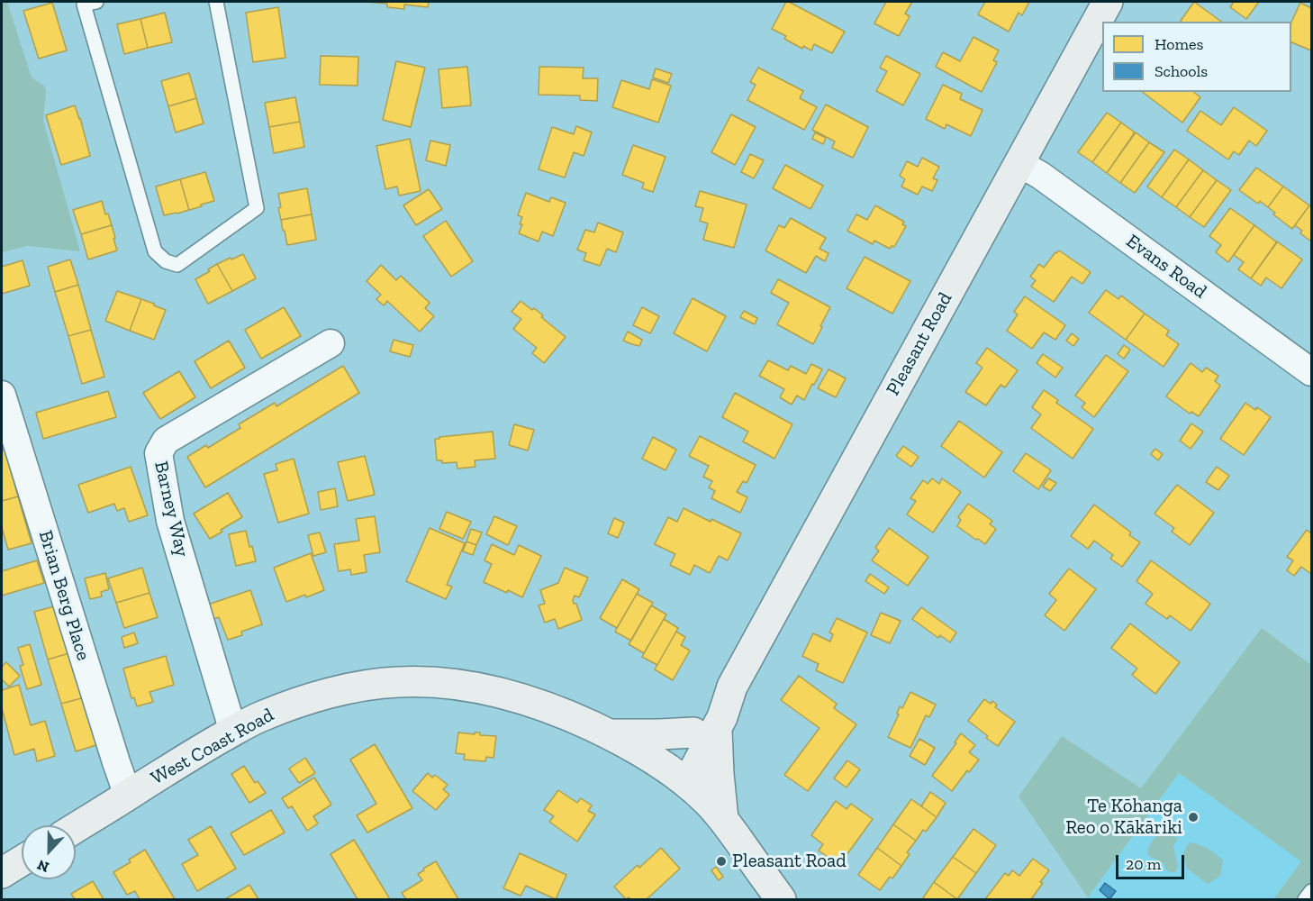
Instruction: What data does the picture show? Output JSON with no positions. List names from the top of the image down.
{
  "streets": {
    "main road": ["Pleasant Road", "West Coast Road"],
    "street": ["Evans Road", "Barney Way", "Brian Berg Place"]
  },
  "crossings": [
    ["Evans Road", "Pleasant Road"],
    ["Pleasant Road", "West Coast Road"],
    ["Barney Way", "West Coast Road"],
    ["Brian Berg Place", "West Coast Road"]
  ],
  "places": ["Te Kōhanga Reo o Kākāriki", "Pleasant Road"],
  "legend": ["Homes", "Schools"],
  "scale_bar": "20 m",
  "north": "bottom"
}
